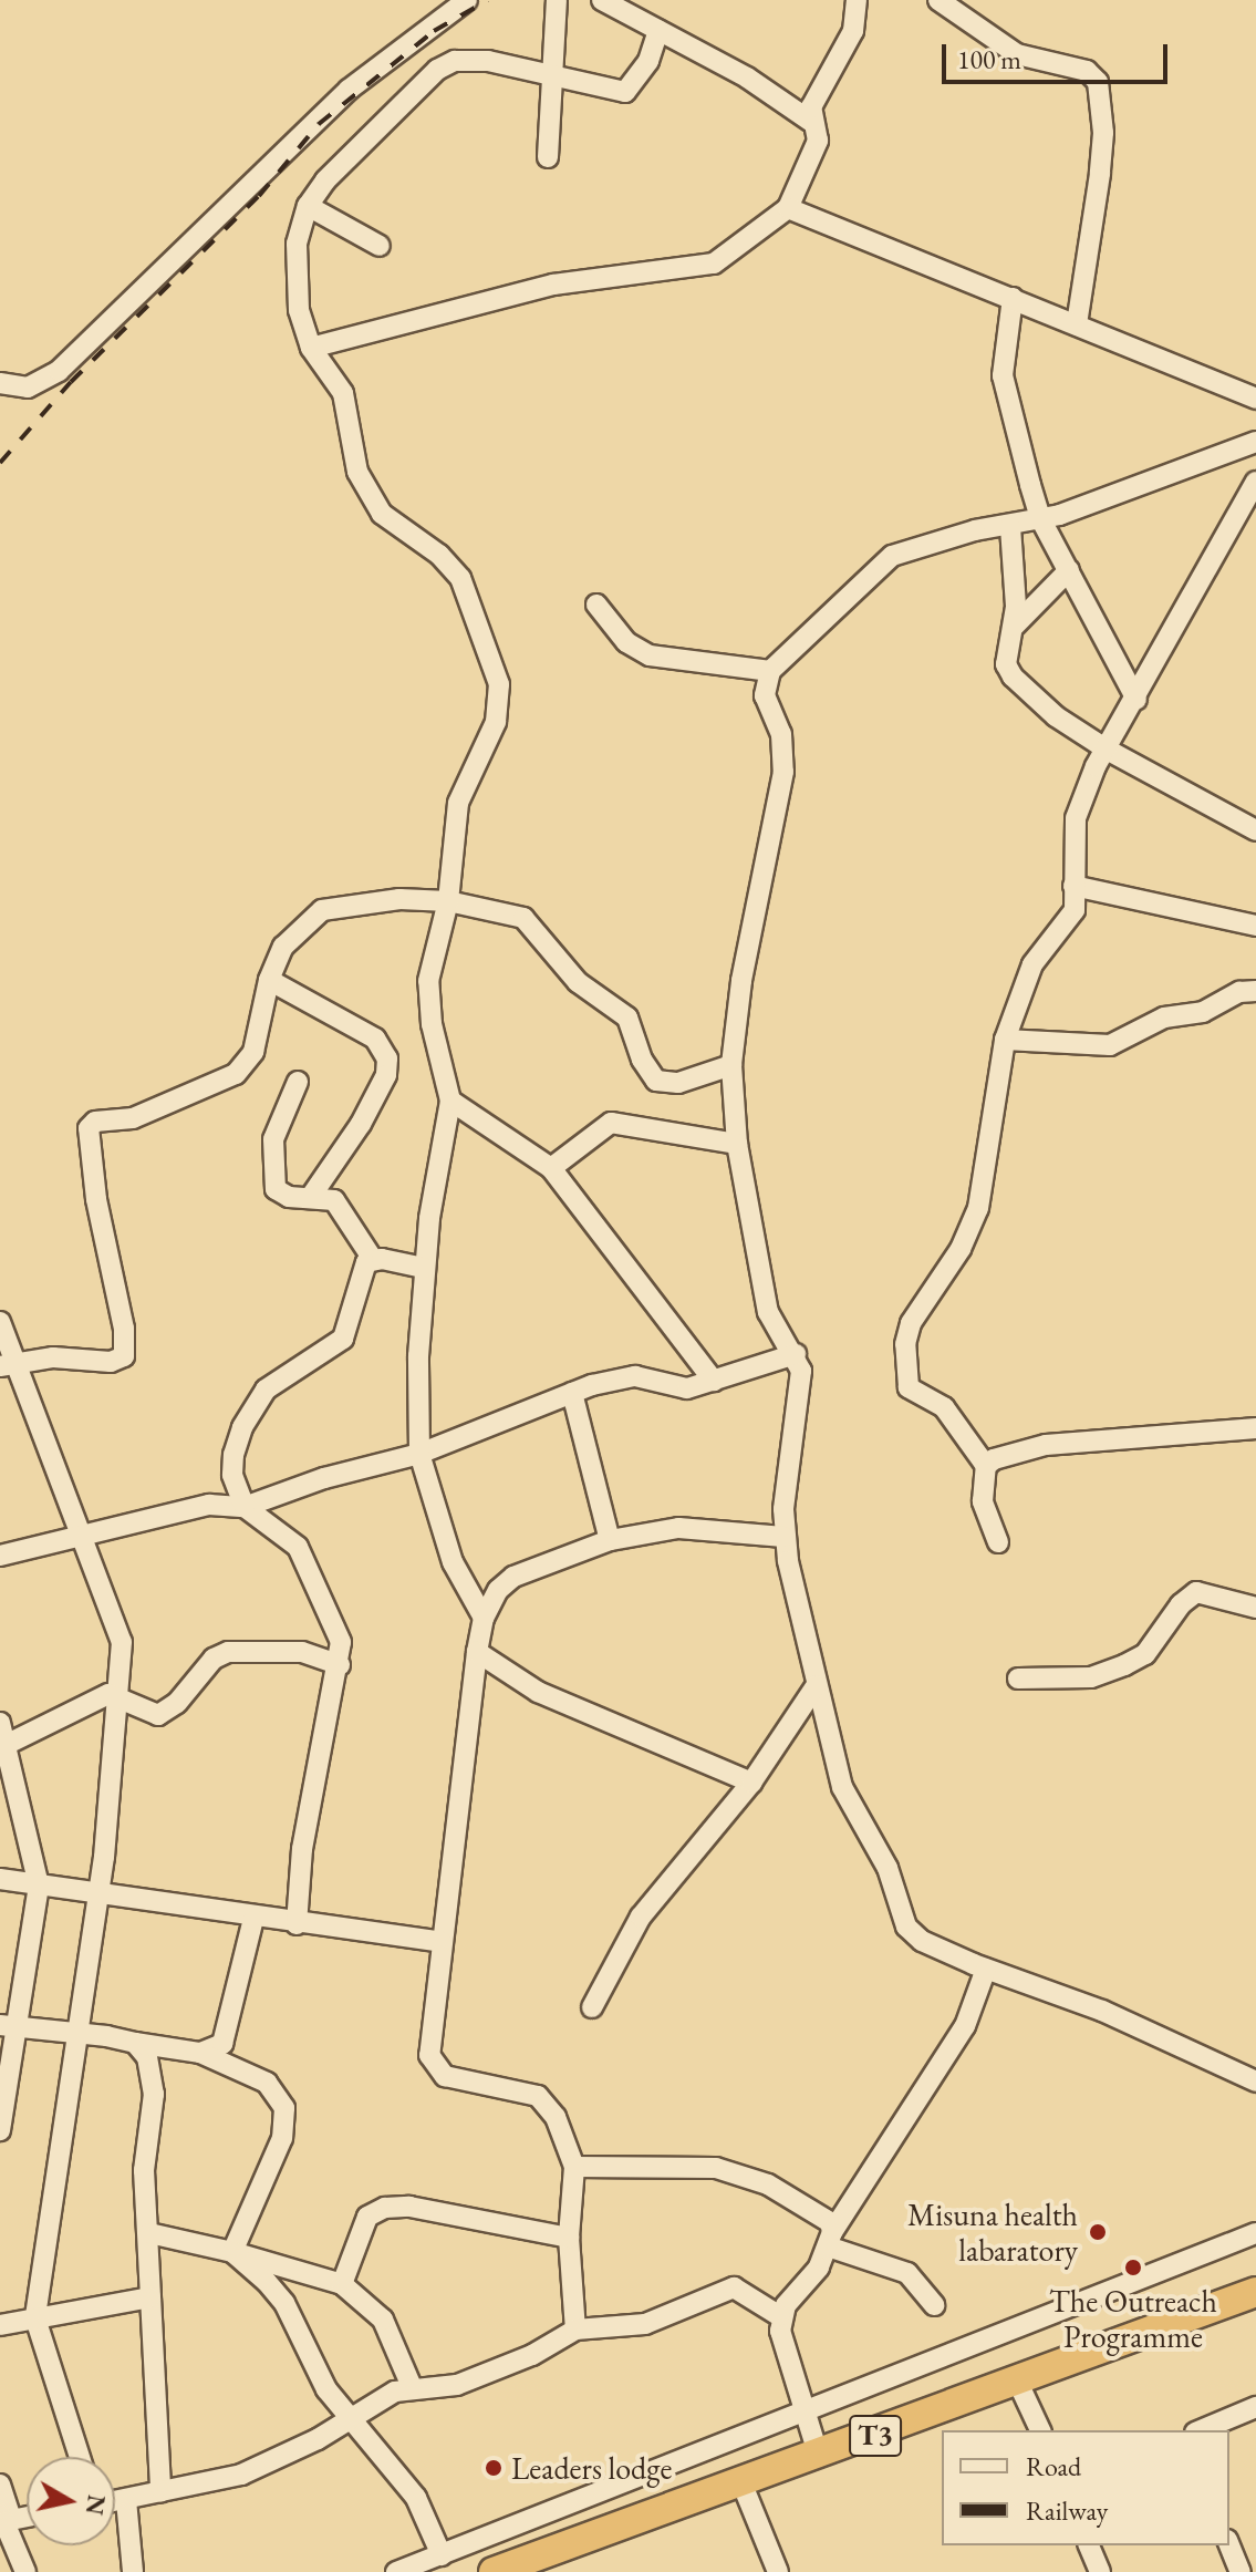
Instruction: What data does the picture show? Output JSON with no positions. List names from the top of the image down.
{
  "streets": {
    "highway": ["T3"]
  },
  "places": ["Misuna health labaratory", "The Outreach Programme", "Leaders lodge"],
  "legend": ["Road", "Railway"],
  "scale_bar": "100 m",
  "north": "right"
}
